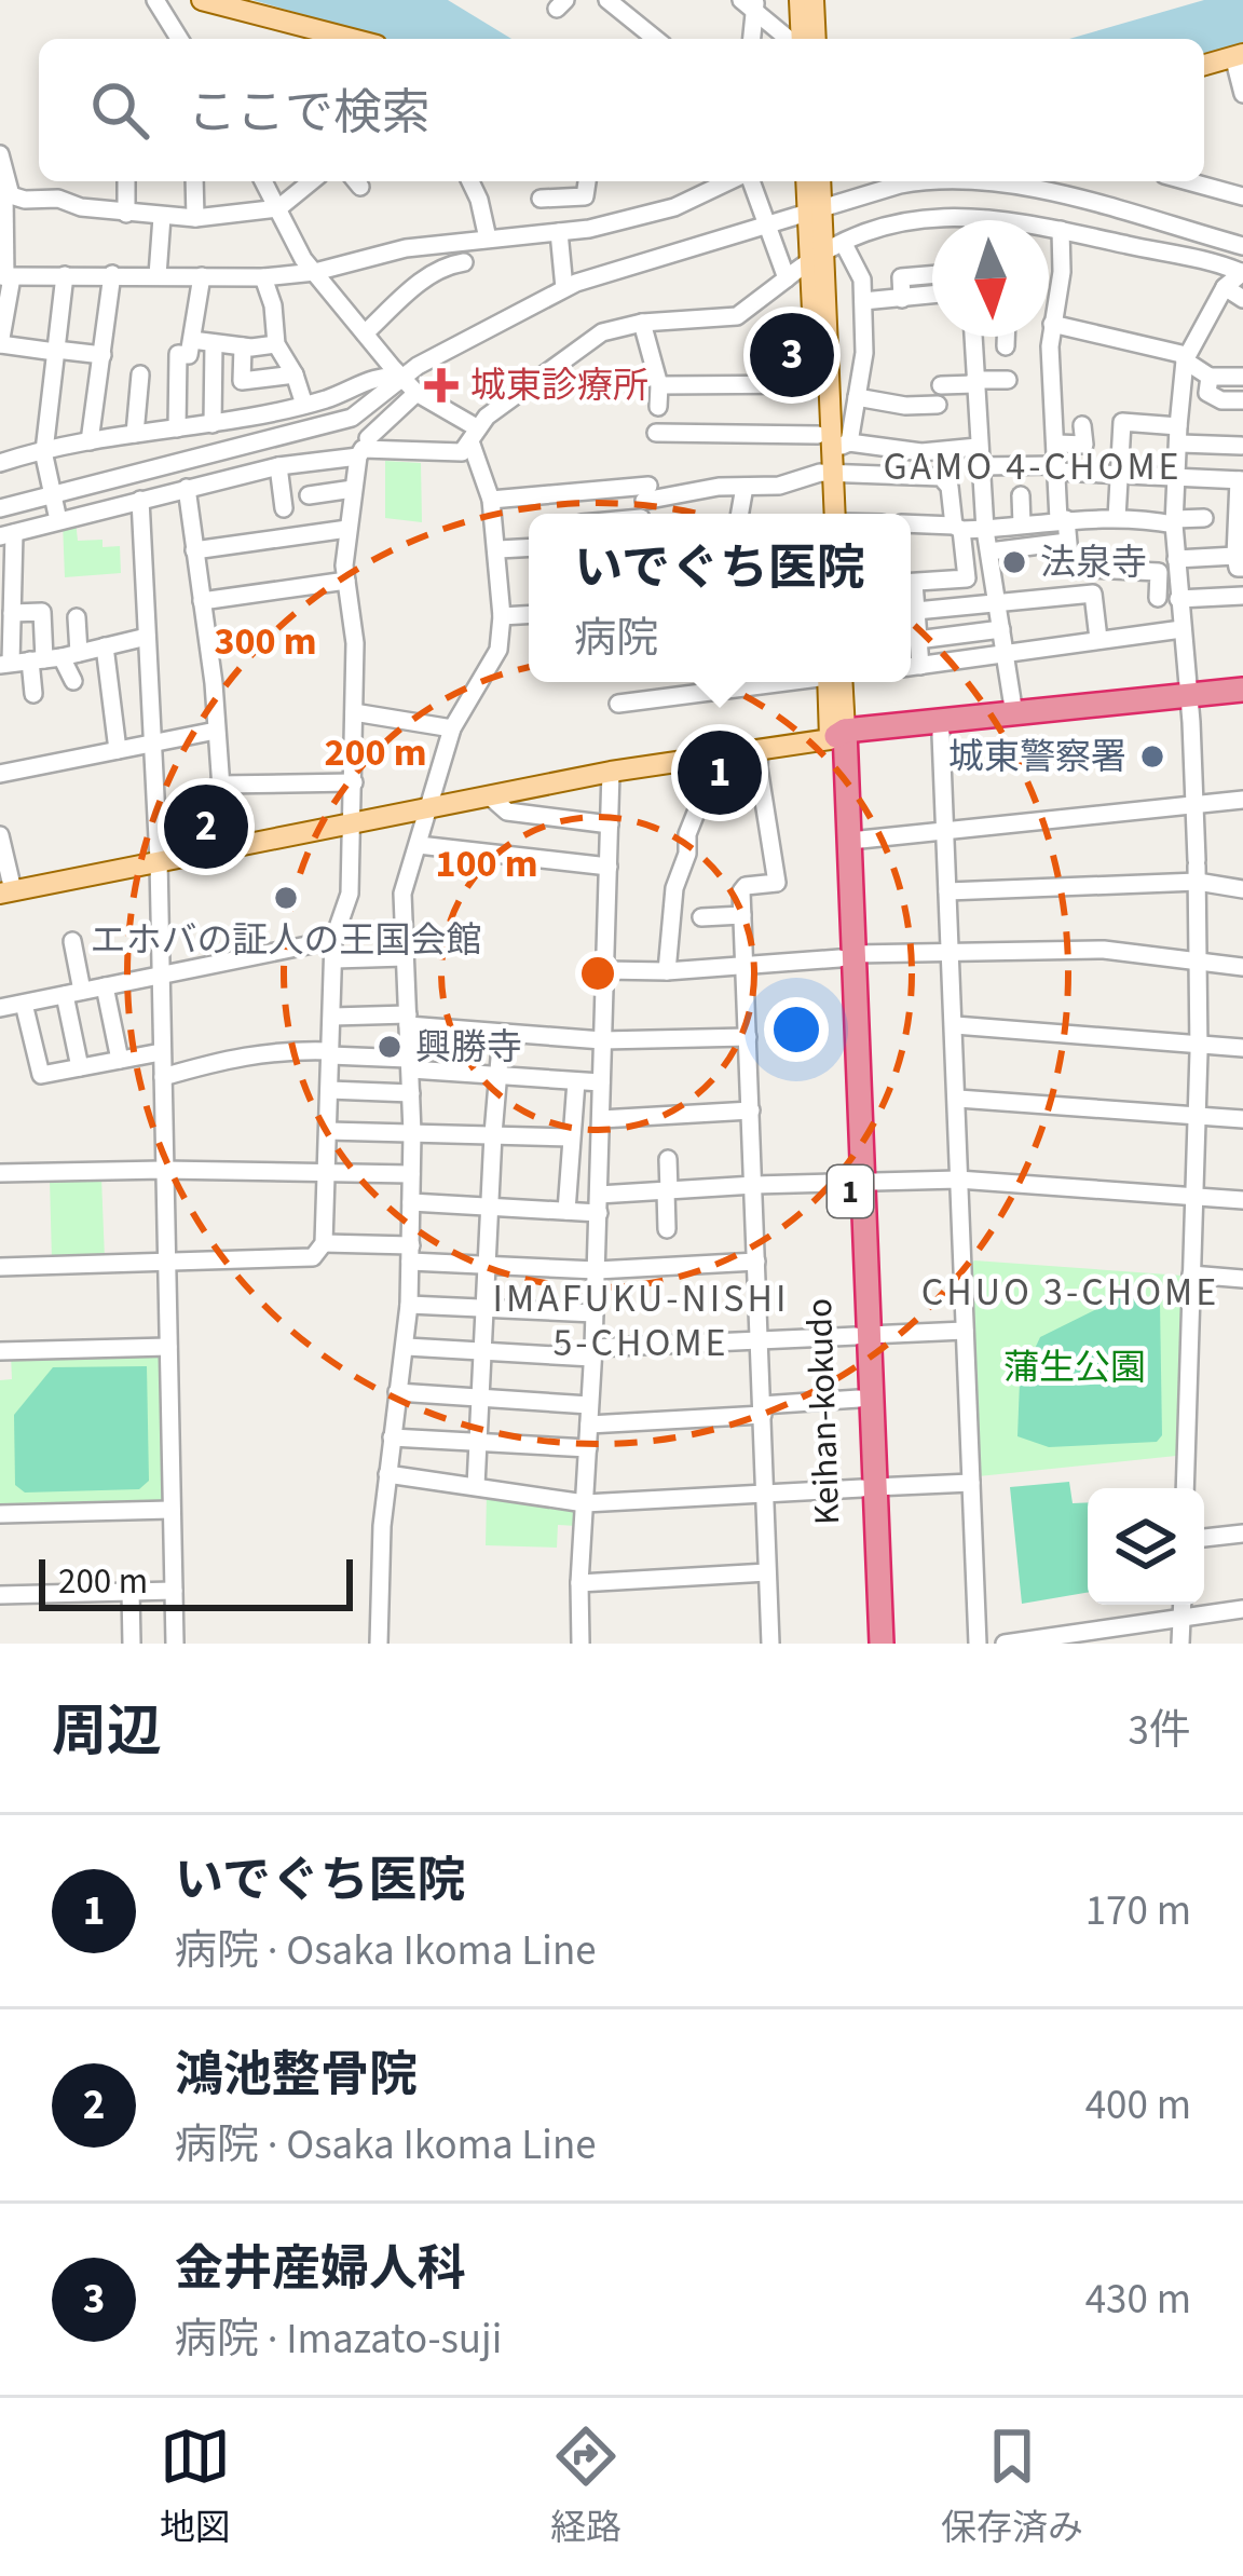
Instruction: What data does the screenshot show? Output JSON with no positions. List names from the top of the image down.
{
  "streets": {
    "highway": ["1", "Keihan-kokudo"]
  },
  "districts": ["GAMO 4-CHOME", "CHUO 3-CHOME", "IMAFUKU-NISHI 5-CHOME"],
  "parks": ["蒲生公園"],
  "places": {
    "health": ["城東診療所"],
    "other": [
      "法泉寺",
      "城東警察署",
      "エホバの証人の王国会館",
      "興勝寺"
    ]
  },
  "scale_bar": "200 m",
  "north": "bottom",
  "page": {
    "search": "ここで検索",
    "pins": ["3", "1", "2"],
    "popup": ["いでぐち医院", "病院"],
    "scale": "200 m",
    "heading": ["周辺", "3件"],
    "list": [
      {
        "mark": "1",
        "name": "いでぐち医院",
        "note": "病院 · Osaka Ikoma Line",
        "value": "170 m"
      },
      {
        "mark": "2",
        "name": "鴻池整骨院",
        "note": "病院 · Osaka Ikoma Line",
        "value": "400 m"
      },
      {
        "mark": "3",
        "name": "金井産婦人科",
        "note": "病院 · Imazato-suji",
        "value": "430 m"
      }
    ],
    "nav": ["地図", "経路", "保存済み"]
  },
  "rings": ["300 m", "200 m", "100 m"]
}
